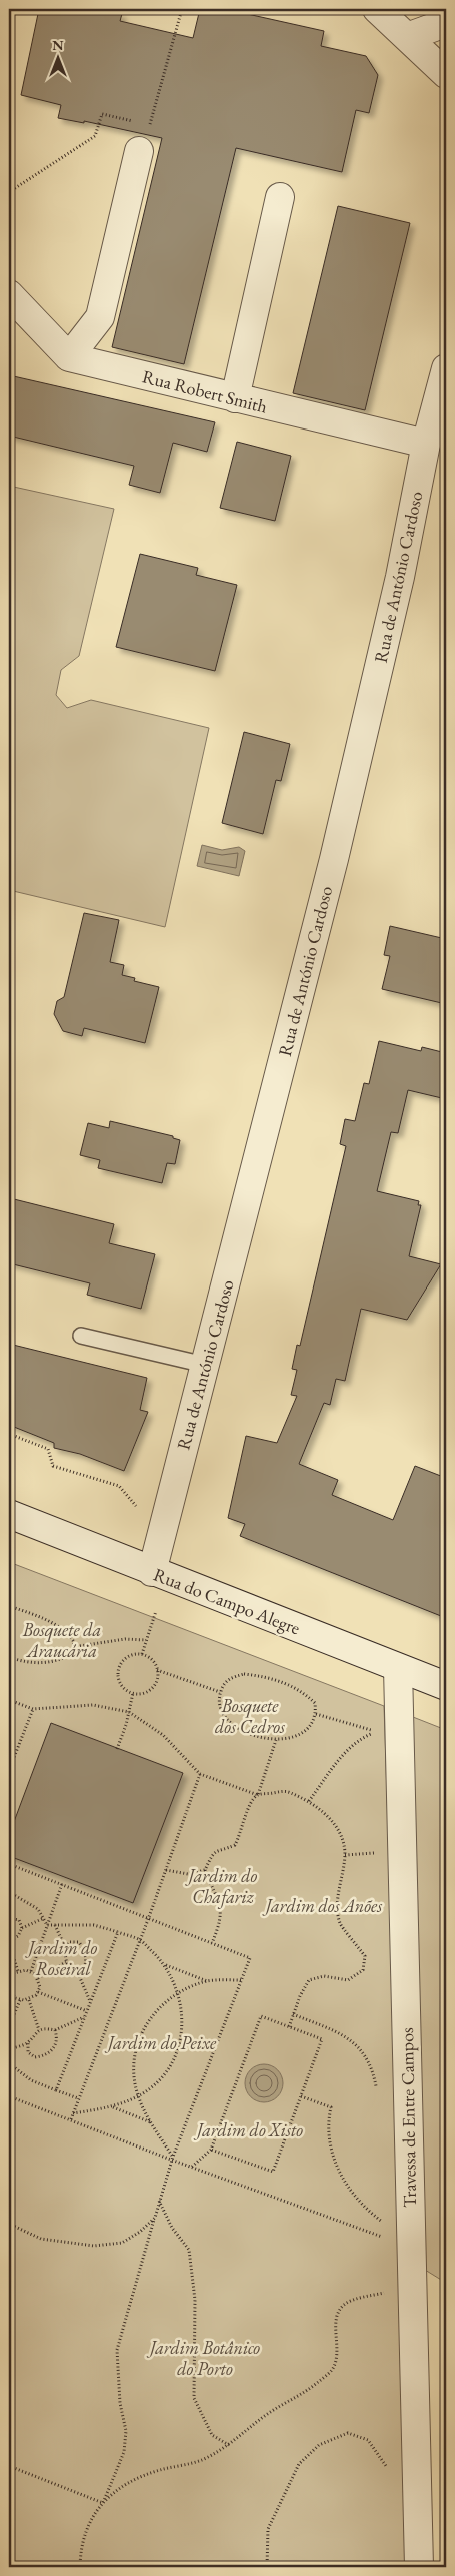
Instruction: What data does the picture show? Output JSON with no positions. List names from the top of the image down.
{
  "streets": {
    "street": [
      "Rua Robert Smith",
      "Rua de António Cardoso",
      "Rua do Campo Alegre",
      "Travessa de Entre Campos"
    ]
  },
  "crossings": [
    ["Rua Robert Smith", "Rua de António Cardoso"],
    ["Rua de António Cardoso", "Rua do Campo Alegre"],
    ["Rua do Campo Alegre", "Travessa de Entre Campos"]
  ],
  "parks": [
    "Bosquete da Araucária",
    "Bosquete dos Cedros",
    "Jardim do Chafariz",
    "Jardim dos Anões",
    "Jardim do Roseiral",
    "Jardim do Peixe",
    "Jardim do Xisto",
    "Jardim Botânico do Porto"
  ],
  "north": "top"
}
